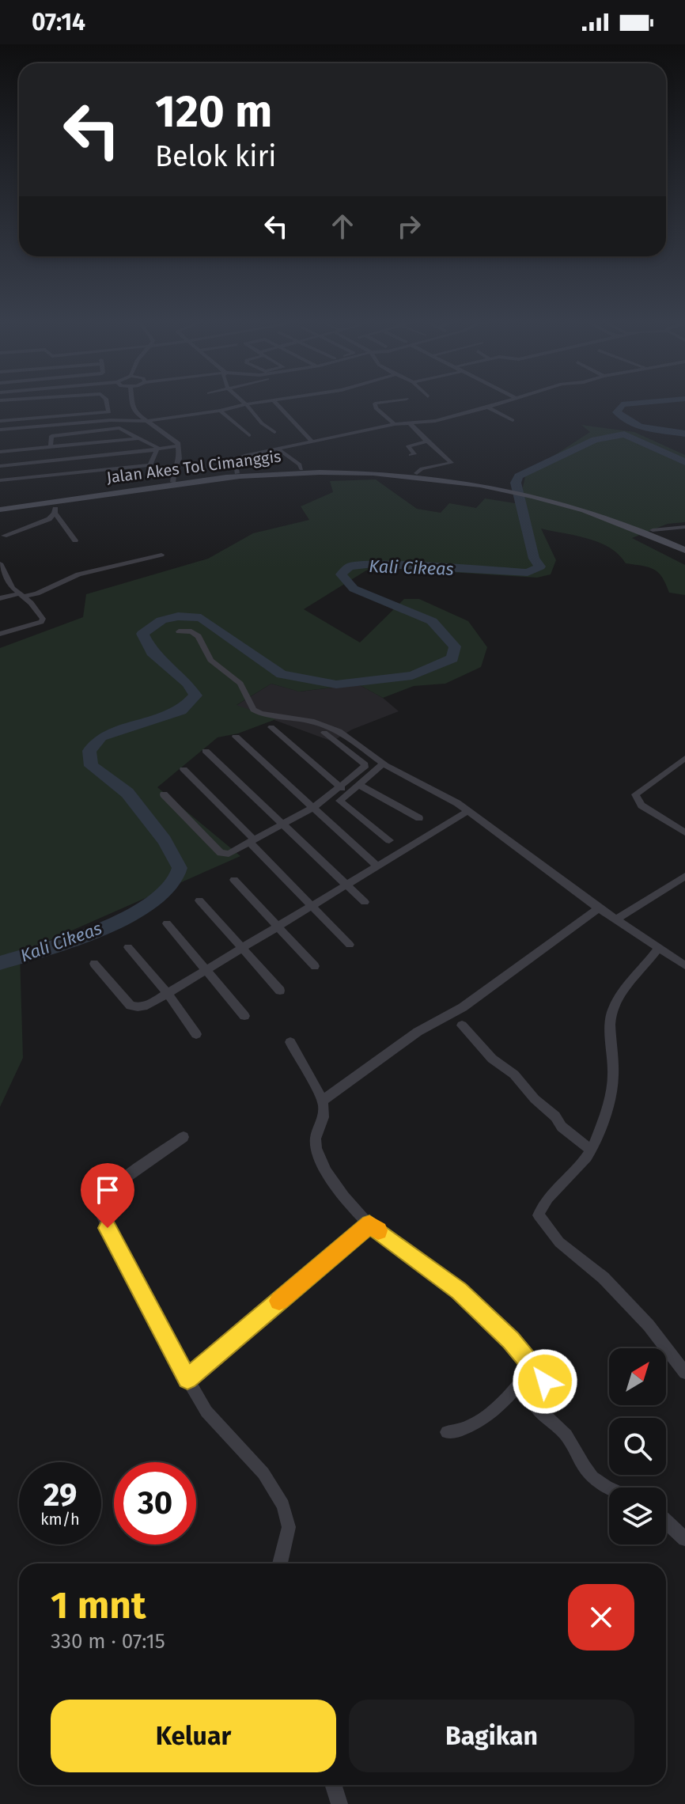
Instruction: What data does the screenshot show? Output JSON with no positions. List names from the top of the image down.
{
  "streets": {
    "main road": ["Jalan Akes Tol Cimanggis"]
  },
  "water": ["Kali Cikeas"],
  "north": "top right",
  "page": {
    "status": "07:14",
    "turn": ["120 m", "Belok kiri"],
    "speed": "29 km/h",
    "limit": "30",
    "heading": ["1 mnt", "330 m · 07:15"],
    "buttons": ["Keluar", "Bagikan"]
  }
}
